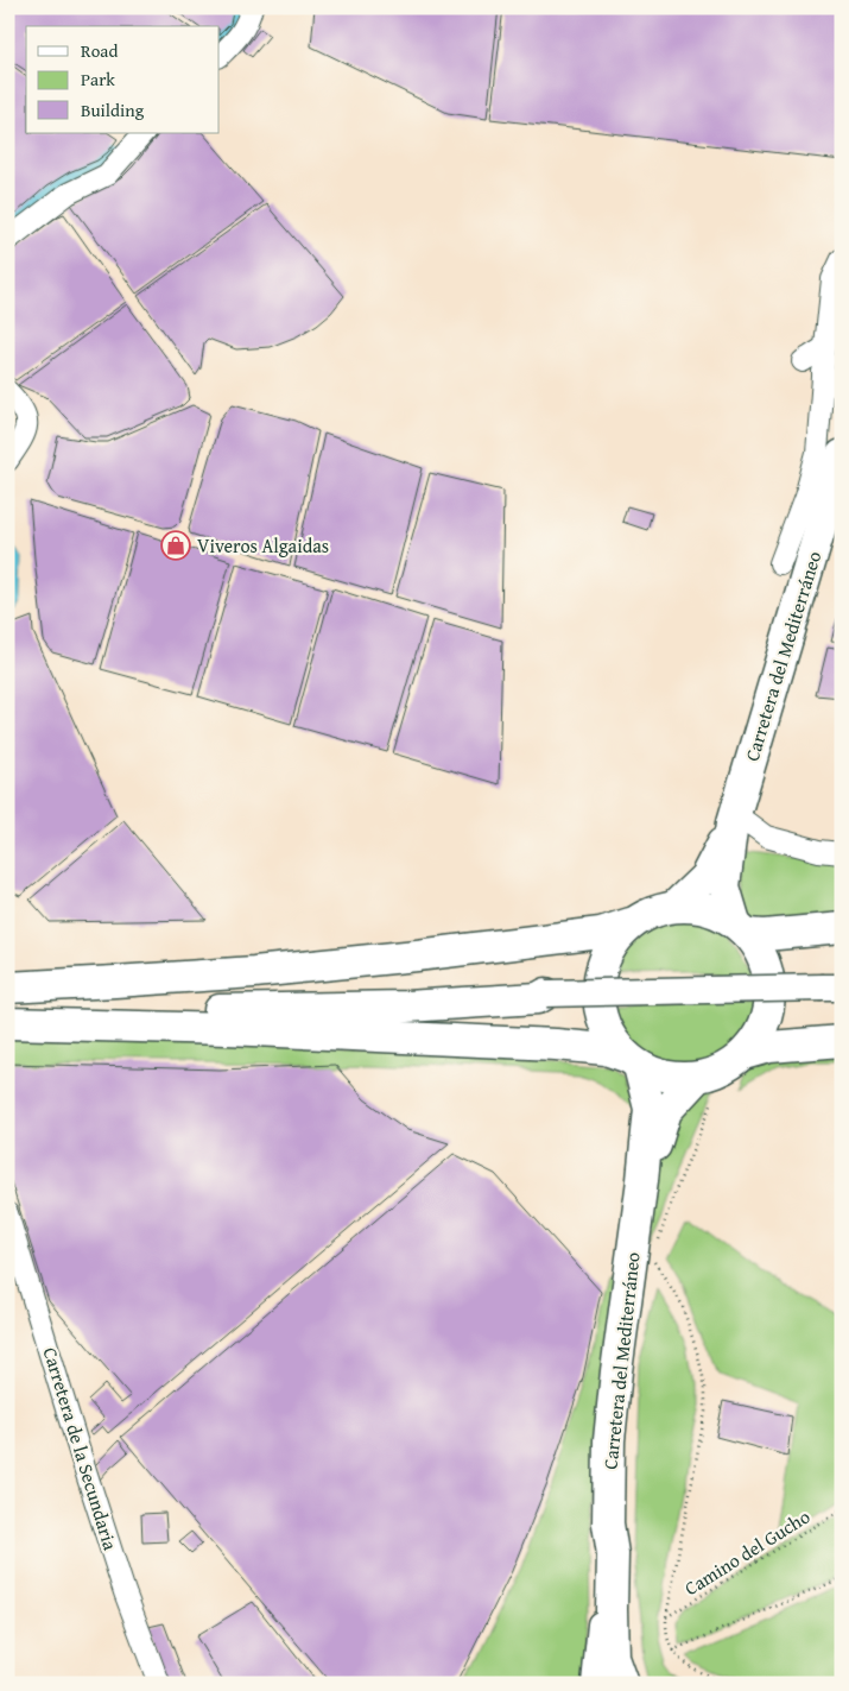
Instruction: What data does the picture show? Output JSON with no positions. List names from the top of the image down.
{
  "streets": {
    "highway": ["Carretera del Mediterráneo"],
    "street": ["Carretera de la Secundaria"],
    "path": ["Camino del Gucho"]
  },
  "places": {
    "shop": ["Viveros Algaidas"]
  },
  "legend": ["Road", "Park", "Building"]
}
